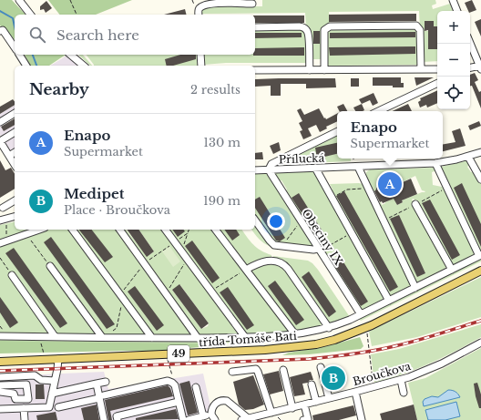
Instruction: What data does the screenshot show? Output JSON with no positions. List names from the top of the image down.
{
  "streets": {
    "main road": ["třída Tomáše Bati", "49"],
    "street": ["Přílucká", "Obeciny IX", "Broučkova"]
  },
  "crossings": [
    ["Přílucká", "Obeciny IX"]
  ],
  "page": {
    "map_buttons": ["+", "−"],
    "search": "Search here",
    "heading": ["Nearby", "2 results"],
    "popup": ["Enapo", "Supermarket"],
    "list": [
      {
        "mark": "A",
        "name": "Enapo",
        "note": "Supermarket",
        "value": "130 m"
      },
      {
        "mark": "B",
        "name": "Medipet",
        "note": "Place · Broučkova",
        "value": "190 m"
      }
    ],
    "pins": ["A", "B"]
  }
}
